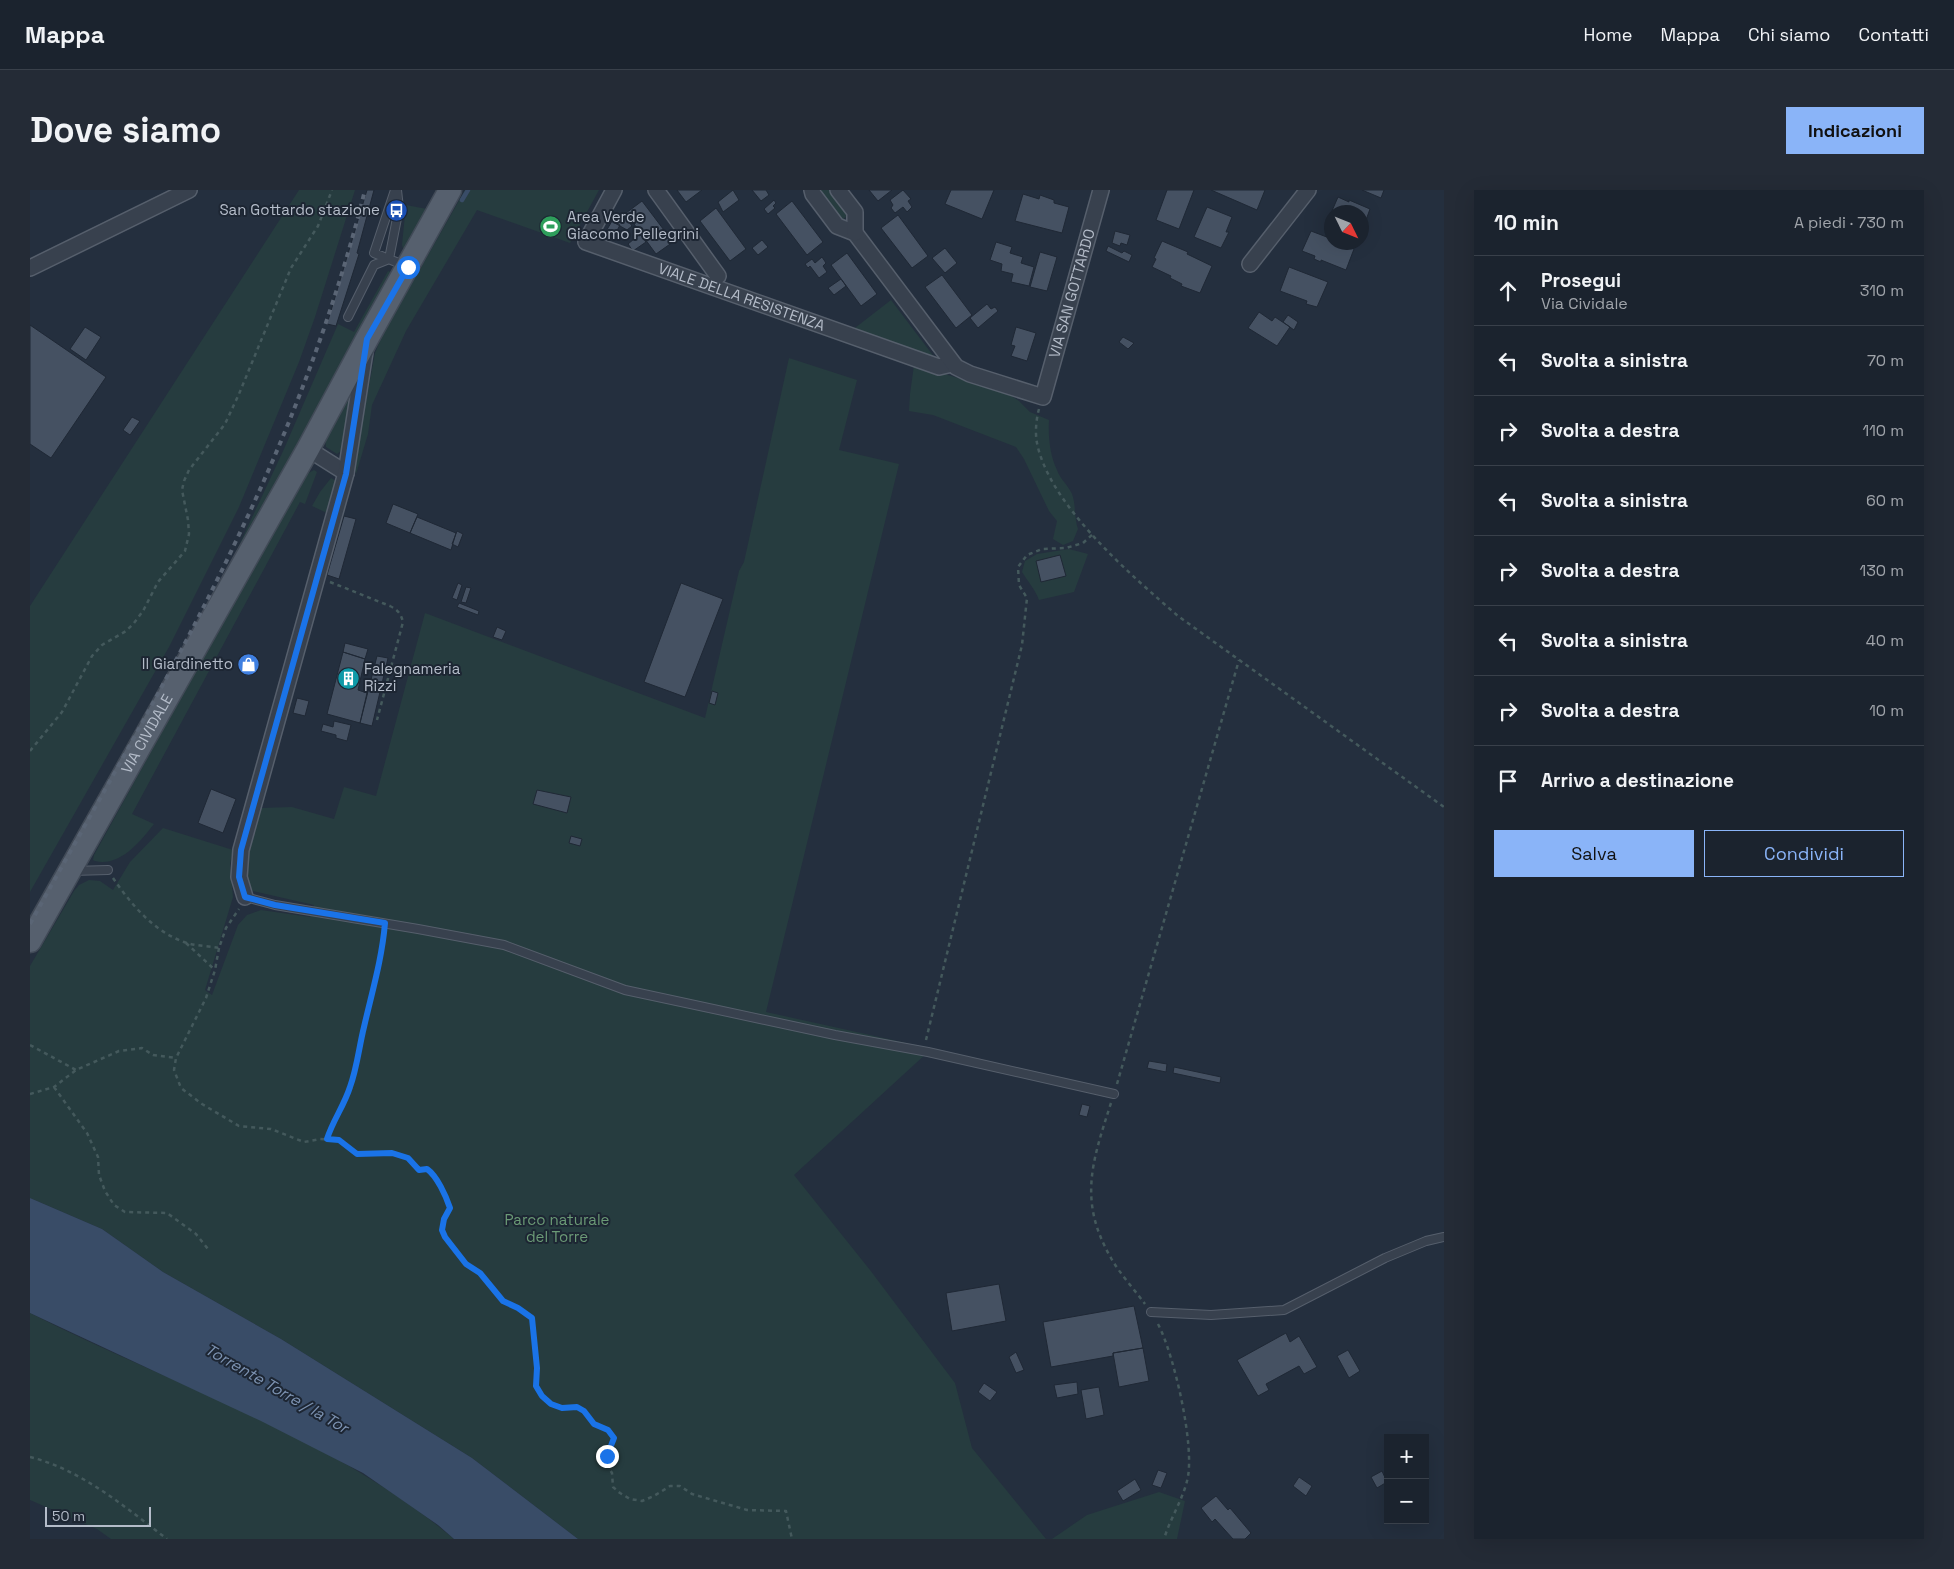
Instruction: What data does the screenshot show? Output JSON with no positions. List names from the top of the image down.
{
  "streets": {
    "main road": ["VIA CIVIDALE"],
    "street": ["VIA SAN GOTTARDO", "VIALE DELLA RESISTENZA"]
  },
  "crossings": [
    ["VIA SAN GOTTARDO", "VIALE DELLA RESISTENZA"]
  ],
  "water": ["Torrente Torre / la Tor"],
  "parks": ["Parco naturale del Torre"],
  "places": {
    "bus stop": ["San Gottardo stazione"],
    "sports": ["Area Verde Giacomo Pellegrini"],
    "shop": ["Il Giardinetto"],
    "building": ["Falegnameria Rizzi"]
  },
  "scale_bar": "50 m",
  "north": "bottom right",
  "page": {
    "header": "Mappa",
    "nav": [
      "Home",
      "Mappa",
      "Chi siamo",
      "Contatti"
    ],
    "buttons": [
      "Indicazioni",
      ["Salva", "Condividi"]
    ],
    "title": "Dove siamo",
    "heading": ["10 min", "A piedi · 730 m"],
    "list": [
      ["Prosegui", "Via Cividale", "310 m"],
      ["Svolta a sinistra", "70 m"],
      ["Svolta a destra", "110 m"],
      ["Svolta a sinistra", "60 m"],
      ["Svolta a destra", "130 m"],
      ["Svolta a sinistra", "40 m"],
      ["Svolta a destra", "10 m"],
      "Arrivo a destinazione"
    ],
    "map_buttons": ["+", "−"],
    "scale": "50 m"
  }
}
